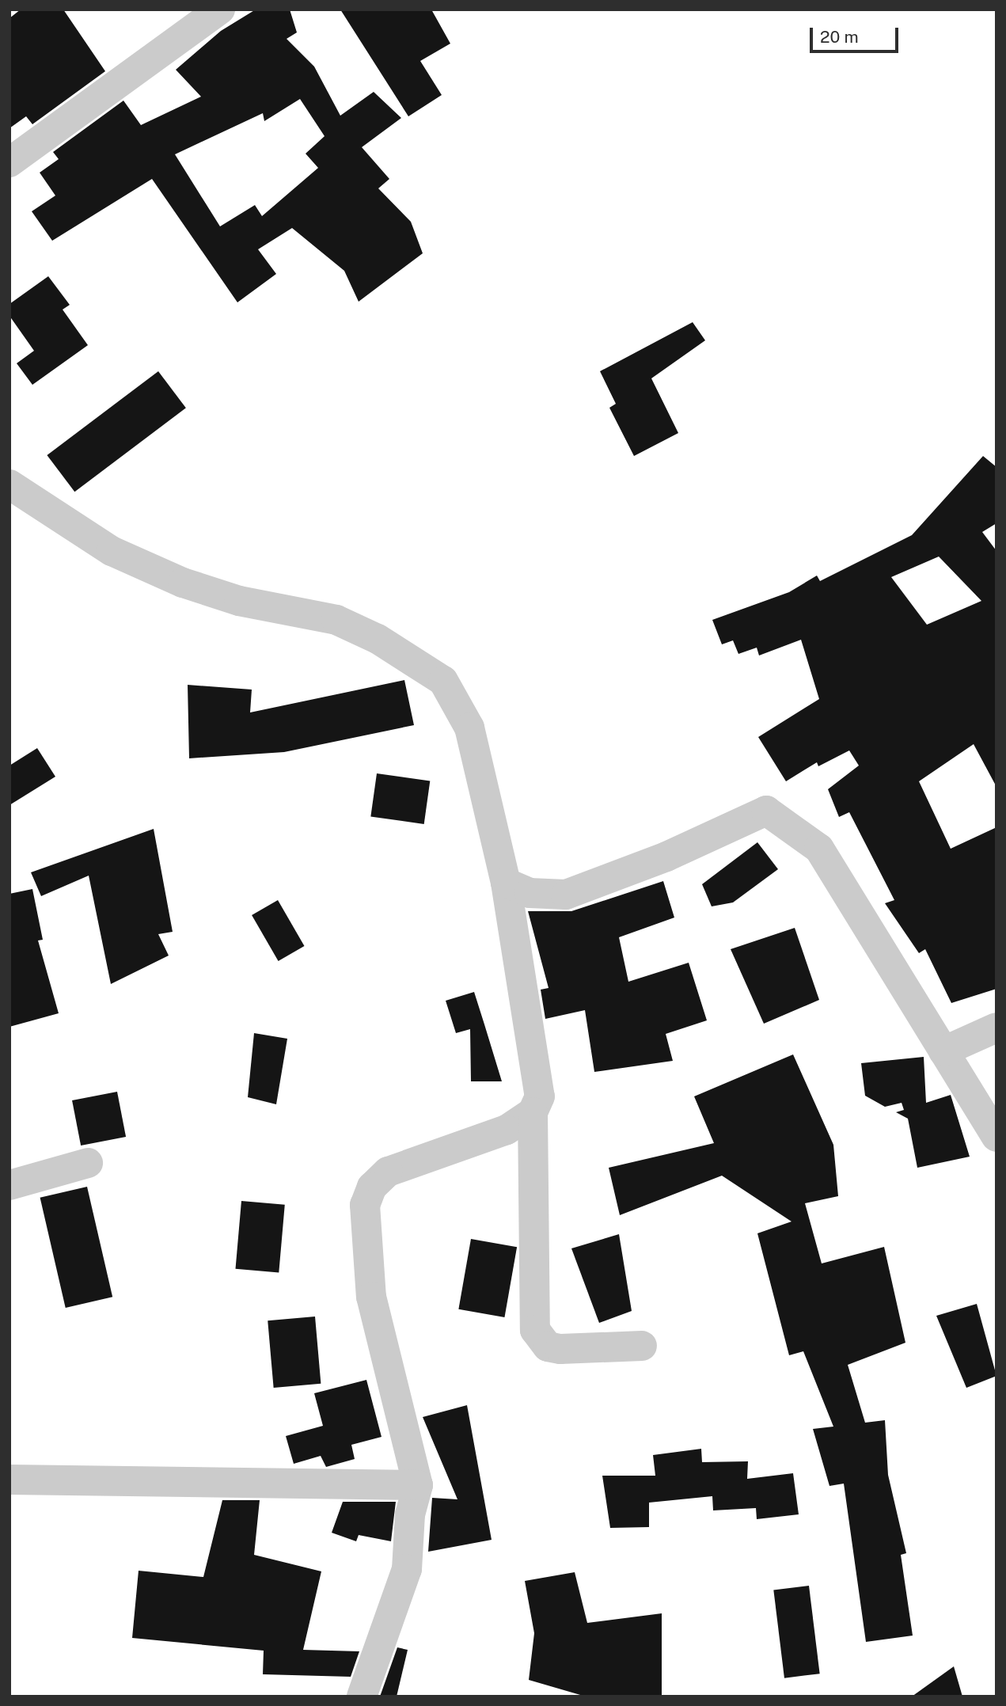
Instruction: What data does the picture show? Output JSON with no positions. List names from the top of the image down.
{
  "scale_bar": "20 m"
}
